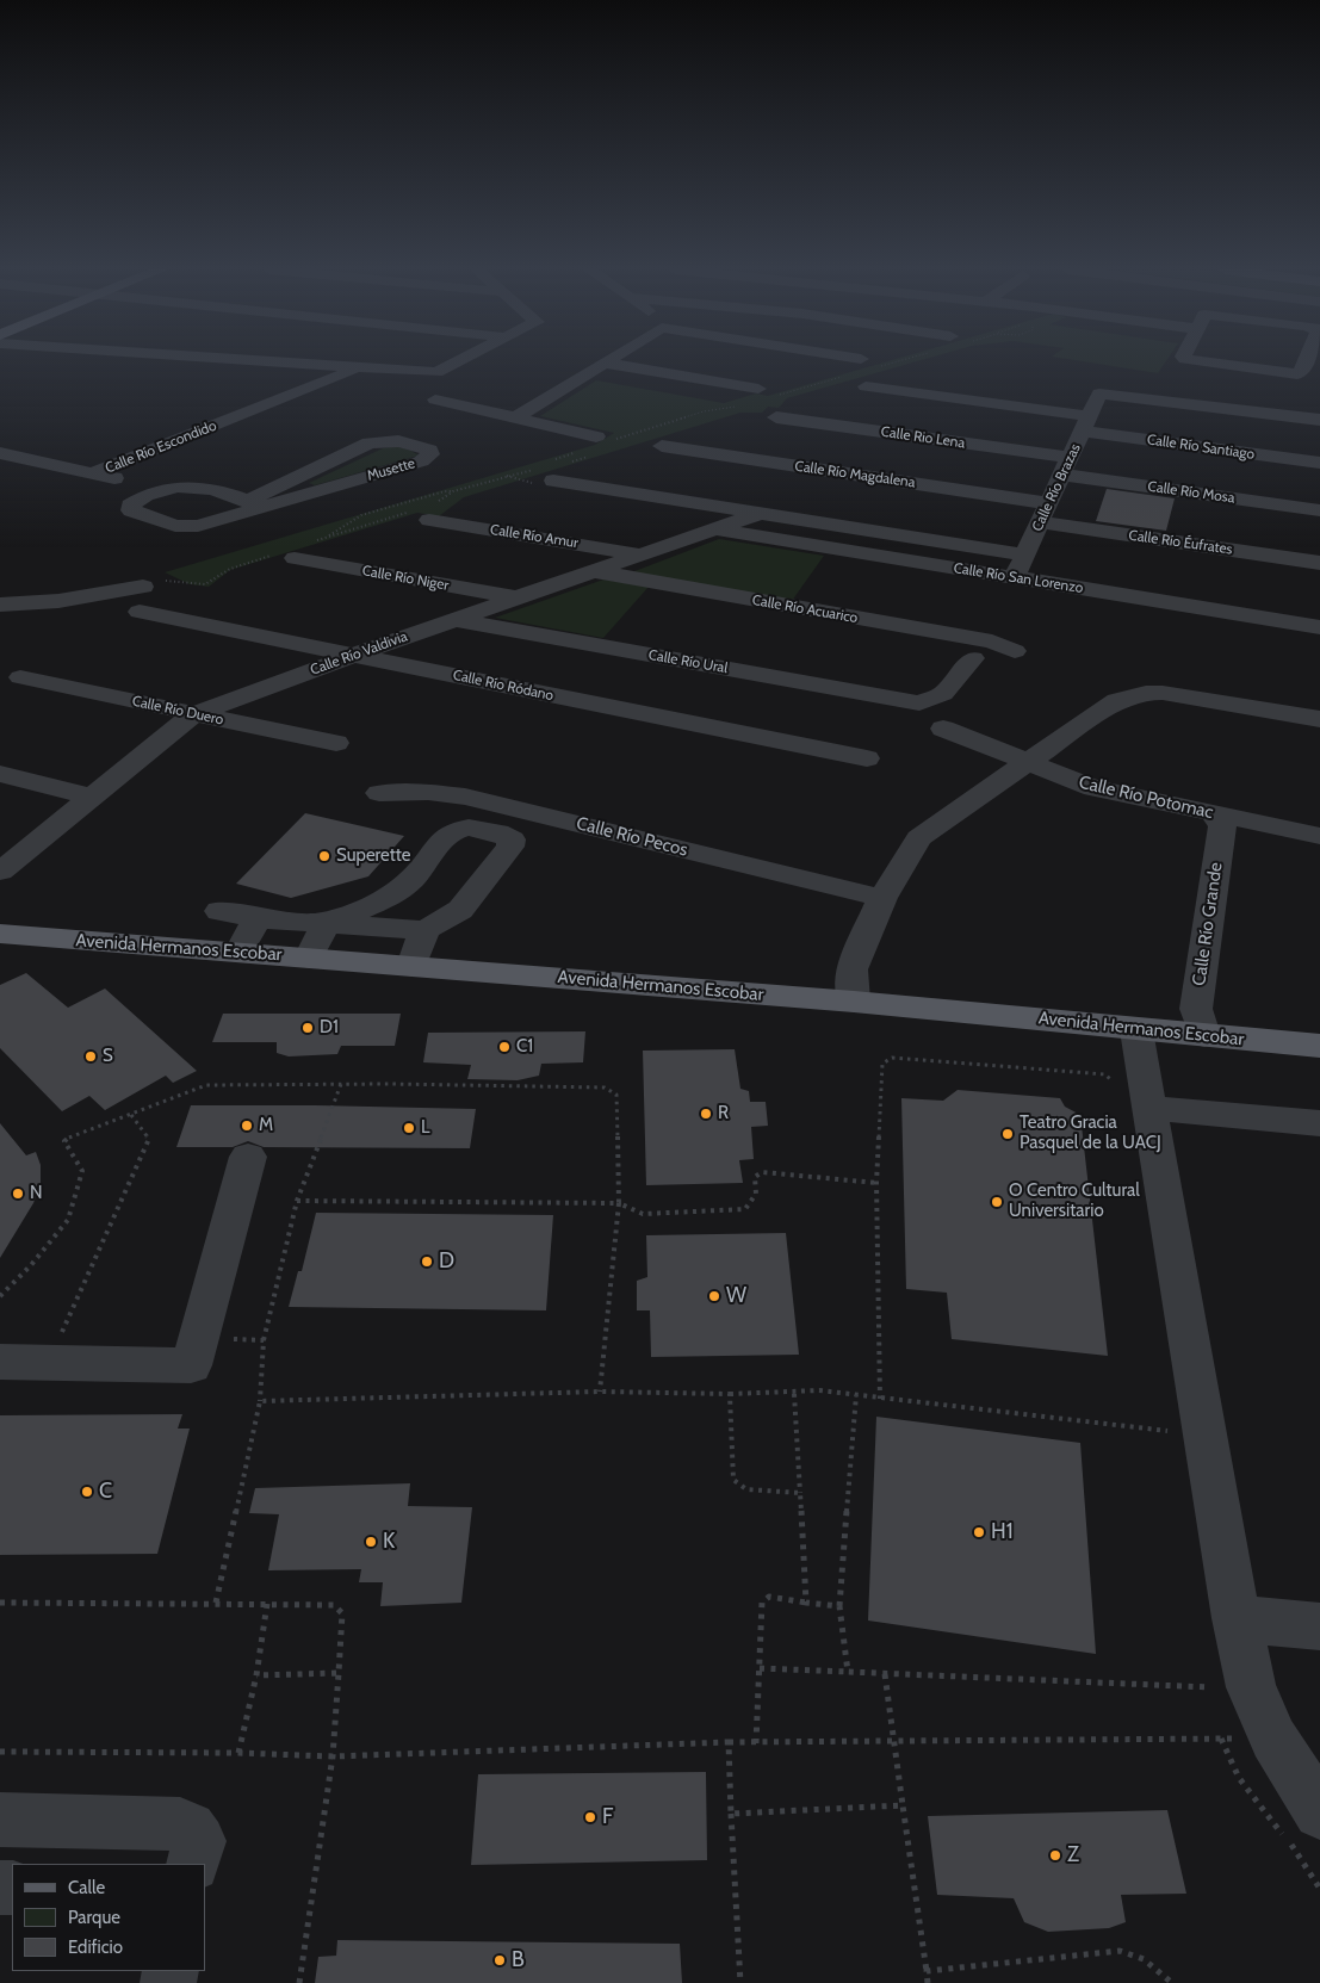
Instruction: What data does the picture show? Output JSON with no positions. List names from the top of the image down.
{
  "streets": {
    "main road": ["Avenida Hermanos Escobar"],
    "street": [
      "Calle Rio Lena",
      "Calle Río Escondido",
      "Calle Río Santiago",
      "Musette",
      "Calle Río Magdalena",
      "Calle Río Brazas",
      "Calle Río Mosa",
      "Calle Río Amur",
      "Calle Río Éufrates",
      "Calle Río Niger",
      "Calle Río San Lorenzo",
      "Calle Río Acuarico",
      "Calle Río Valdivia",
      "Calle Río Ural",
      "Calle Río Ródano",
      "Calle Río Duero",
      "Calle Río Potomac",
      "Calle Río Pecos",
      "Calle Río Grande"
    ]
  },
  "crossings": [
    ["Calle Rio Lena", "Calle Río Brazas"],
    ["Calle Rio Lena", "Calle Río Mosa"],
    ["Calle Río Escondido", "Musette"],
    ["Calle Río Santiago", "Calle Río Brazas"],
    ["Calle Río Magdalena", "Calle Río Brazas"],
    ["Calle Río Magdalena", "Calle Río Éufrates"],
    ["Calle Río Brazas", "Calle Río Mosa"],
    ["Calle Río Brazas", "Calle Río Éufrates"],
    ["Calle Río Brazas", "Calle Río San Lorenzo"],
    ["Calle Río Amur", "Calle Río Valdivia"],
    ["Calle Río Niger", "Calle Río Valdivia"],
    ["Calle Río San Lorenzo", "Calle Río Valdivia"],
    ["Calle Río Acuarico", "Calle Río Valdivia"],
    ["Calle Río Valdivia", "Calle Río Ural"],
    ["Calle Río Valdivia", "Calle Río Ródano"],
    ["Calle Río Valdivia", "Calle Río Duero"],
    ["Calle Río Potomac", "Calle Río Grande"],
    ["Calle Río Grande", "Avenida Hermanos Escobar"]
  ],
  "places": [
    "Superette",
    "D1",
    "C1",
    "S",
    "R",
    "M",
    "L",
    "Teatro Gracia Pasquel de la UACJ",
    "N",
    "O Centro Cultural Universitario",
    "D",
    "W",
    "C",
    "H1",
    "K",
    "F",
    "Z",
    "B"
  ],
  "legend": ["Calle", "Parque", "Edificio"]
}
